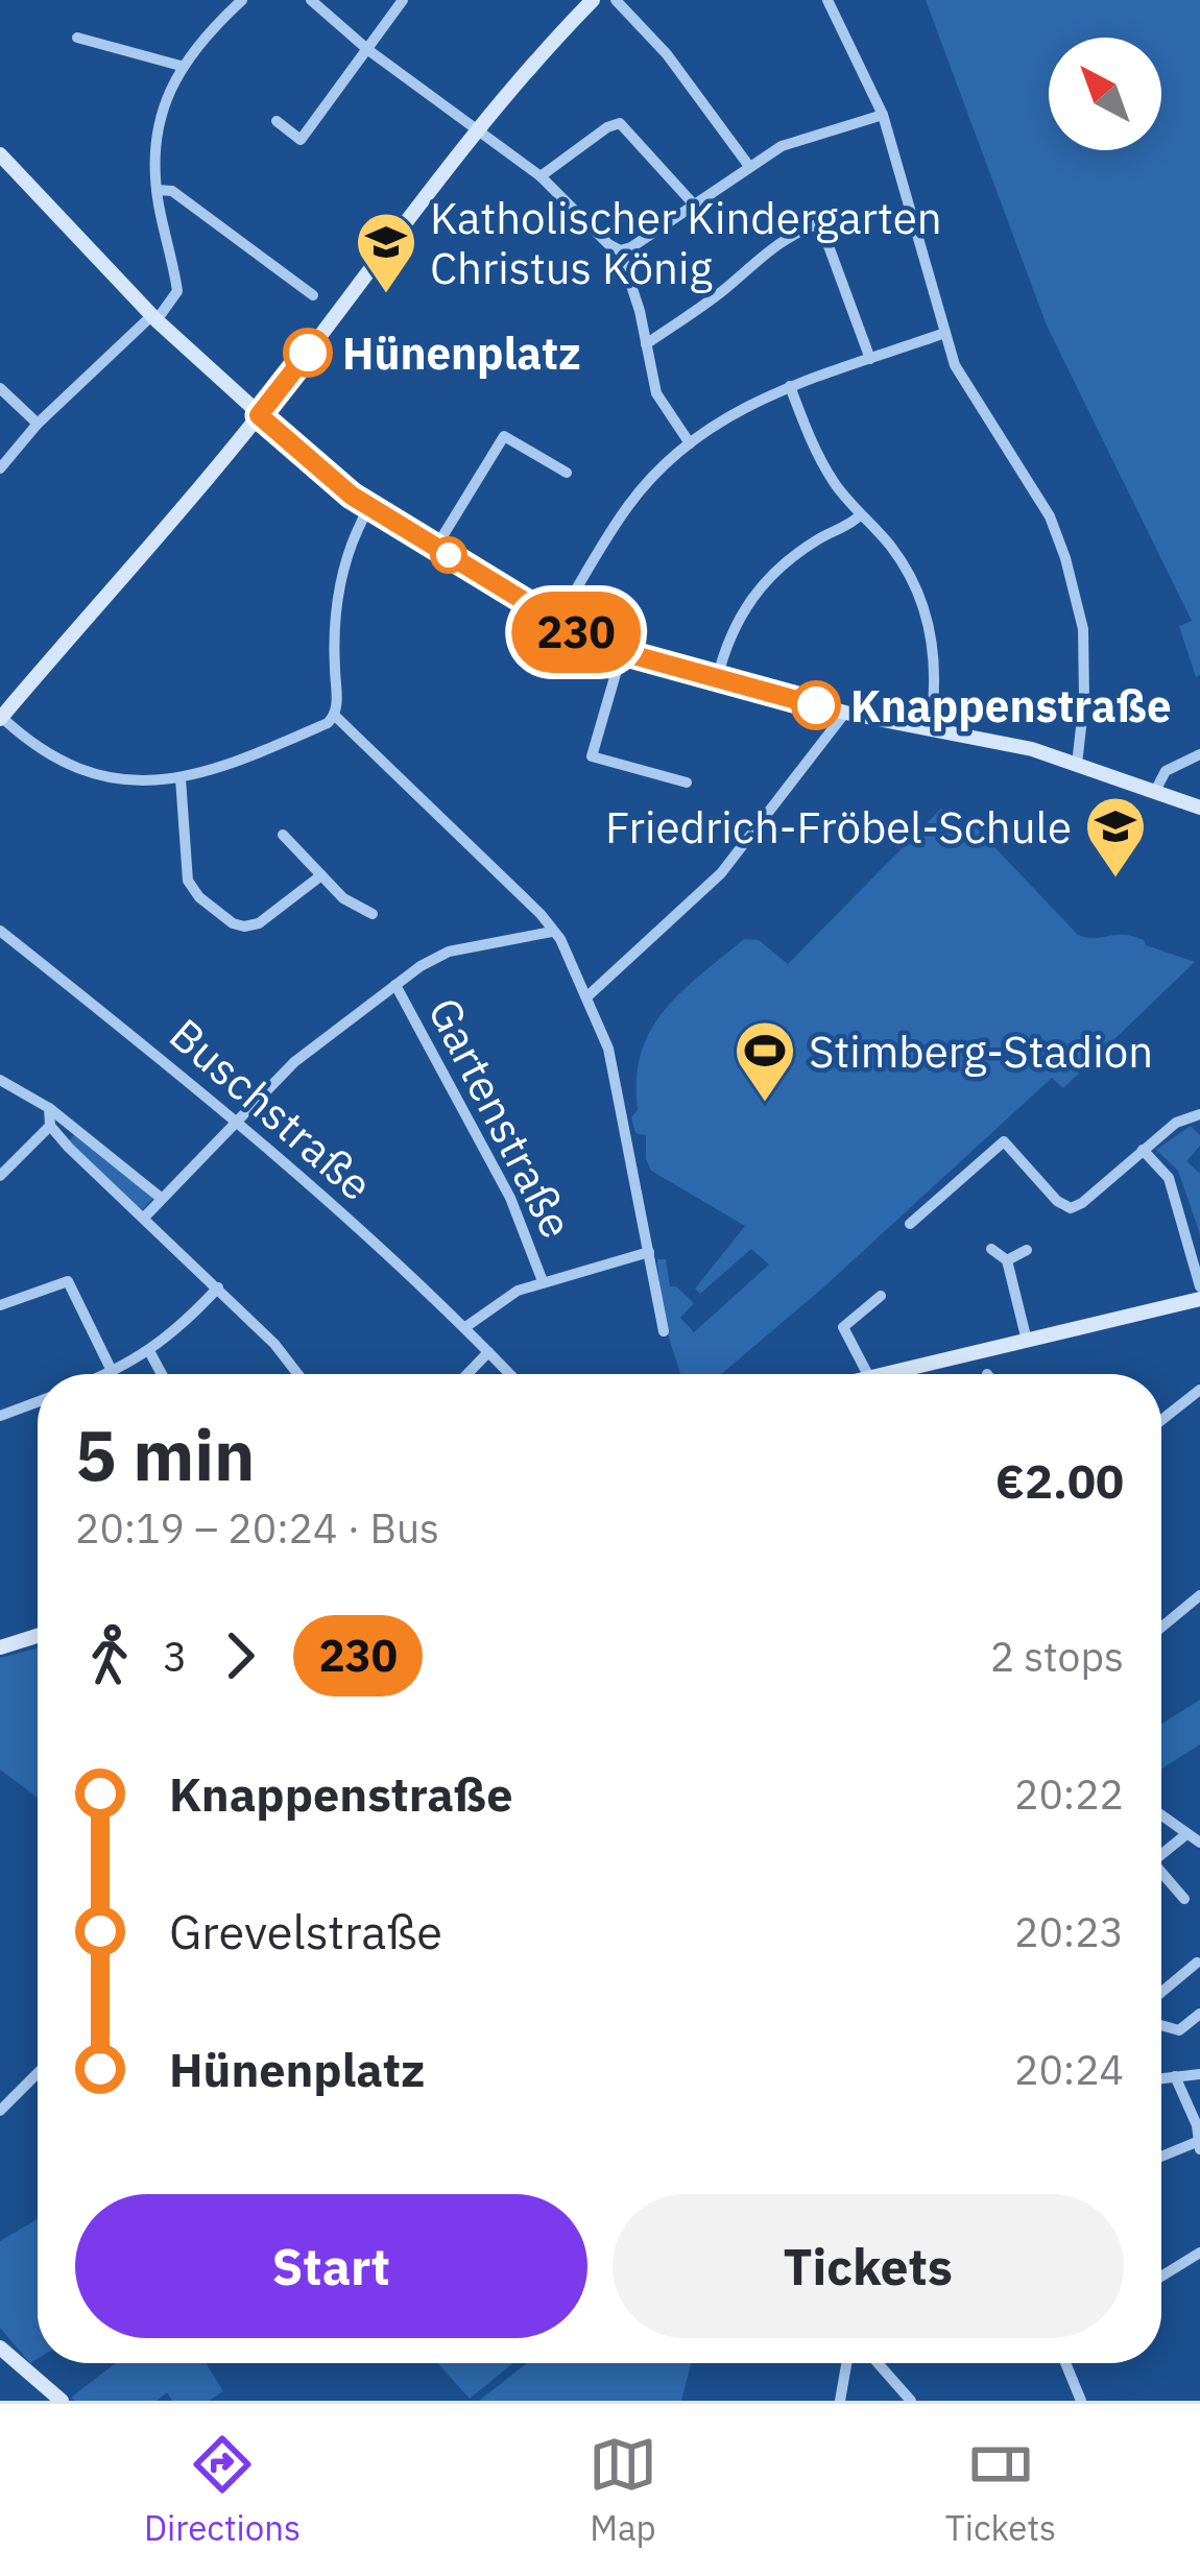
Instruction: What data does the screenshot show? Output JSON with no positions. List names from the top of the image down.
{
  "streets": {
    "street": ["Buschstraße", "Gartenstraße"]
  },
  "places": {
    "school or university": ["Katholischer Kindergarten Christus König", "Friedrich-Fröbel-Schule"],
    "other": ["Hünenplatz", "Knappenstraße"],
    "sports": ["Stimberg-Stadion"]
  },
  "lines": ["bus line 230"],
  "north": "top left",
  "page": {
    "on_map": "230",
    "heading": ["5 min", "20:19 – 20:24 · Bus", "€2.00"],
    "legs": ["3", "230", "2 stops"],
    "list": [
      {
        "name": "Knappenstraße",
        "value": "20:22"
      },
      {
        "name": "Grevelstraße",
        "value": "20:23"
      },
      {
        "name": "Hünenplatz",
        "value": "20:24"
      }
    ],
    "buttons": ["Start", "Tickets"],
    "tabs": ["Directions", "Map", "Tickets"]
  }
}
